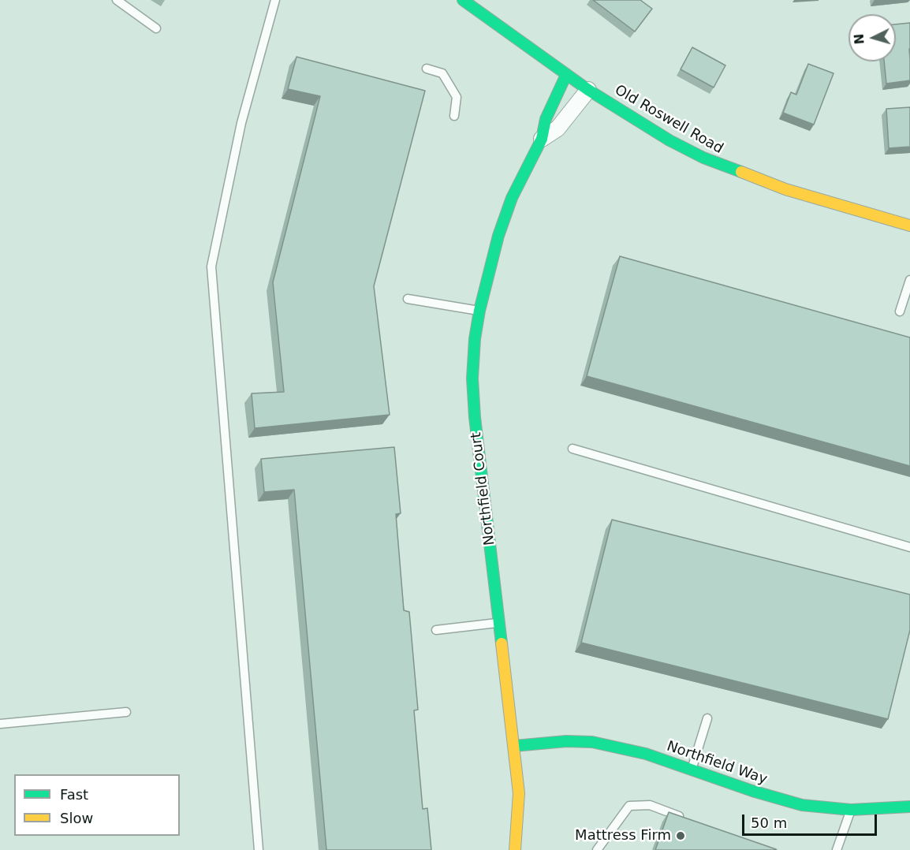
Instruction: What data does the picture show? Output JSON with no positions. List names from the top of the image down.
{
  "streets": {
    "street": ["Old Roswell Road", "Northfield Court", "Northfield Way"]
  },
  "crossings": [
    ["Old Roswell Road", "Northfield Court"],
    ["Northfield Court", "Northfield Way"]
  ],
  "places": ["Mattress Firm"],
  "legend": ["Fast", "Slow"],
  "scale_bar": "50 m",
  "north": "left"
}
